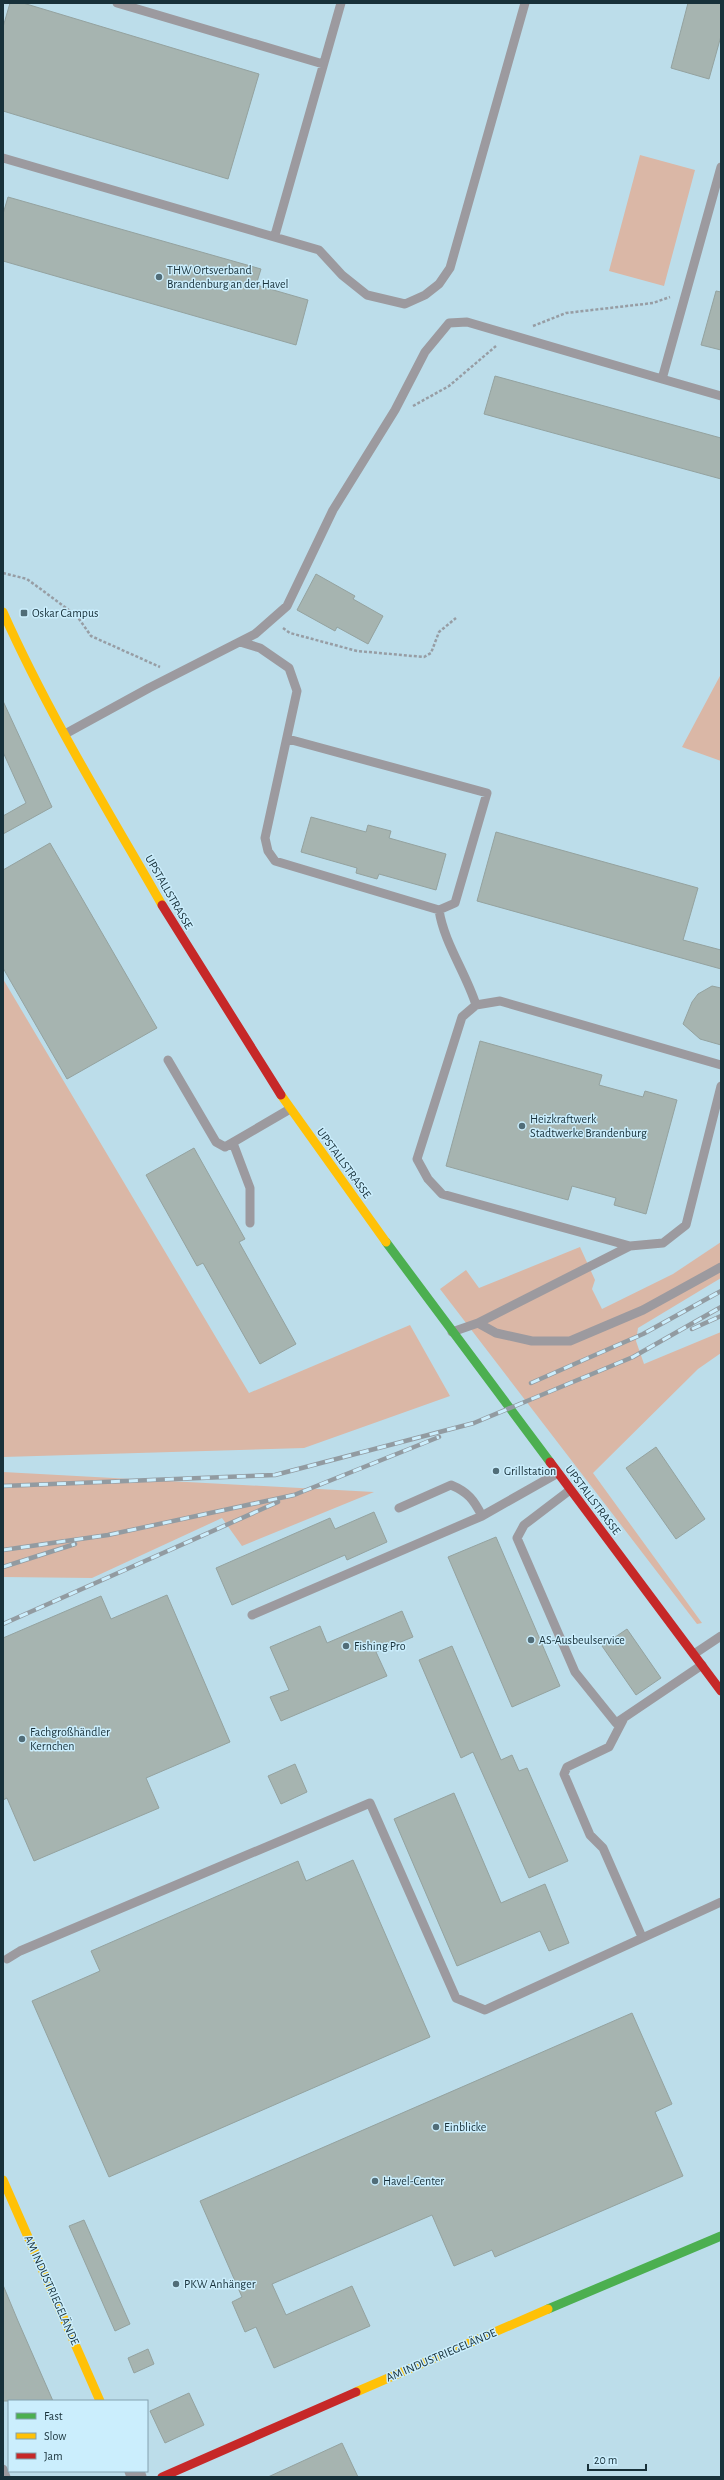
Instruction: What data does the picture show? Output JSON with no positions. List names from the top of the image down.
{
  "streets": {
    "street": ["UPSTALLSTRASSE", "AM INDUSTRIEGELÄNDE"]
  },
  "places": {
    "other": [
      "THW Ortsverband Brandenburg an der Havel",
      "Heizkraftwerk Stadtwerke Brandenburg",
      "Grillstation",
      "AS-Ausbeulservice",
      "Fishing Pro",
      "Fachgroßhändler Kernchen",
      "Einblicke",
      "Havel-Center",
      "PKW Anhänger"
    ],
    "transit": ["Oskar Campus"]
  },
  "legend": ["Fast", "Slow", "Jam"],
  "scale_bar": "20 m"
}
